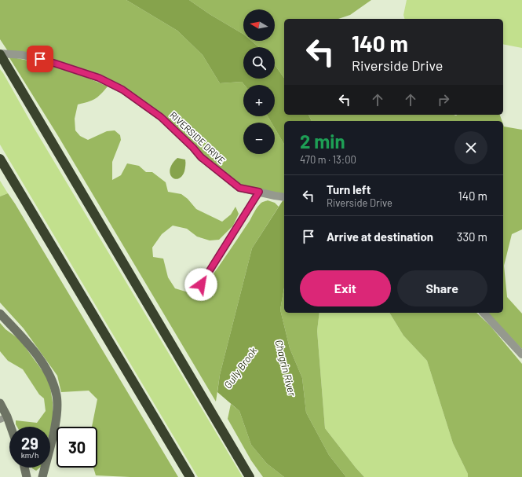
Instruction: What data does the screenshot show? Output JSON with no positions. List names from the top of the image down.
{
  "streets": {
    "street": ["RIVERSIDE DRIVE"]
  },
  "water": ["Gully Brook", "Chagrin River"],
  "north": "left",
  "page": {
    "map_buttons": ["+", "−"],
    "turn": ["140 m", "Riverside Drive"],
    "heading": ["2 min", "470 m · 13:00"],
    "list": [
      {
        "name": "Turn left",
        "note": "Riverside Drive",
        "value": "140 m"
      },
      {
        "name": "Arrive at destination",
        "value": "330 m"
      }
    ],
    "buttons": ["Exit", "Share"],
    "speed": "29 km/h",
    "limit": "30"
  }
}
